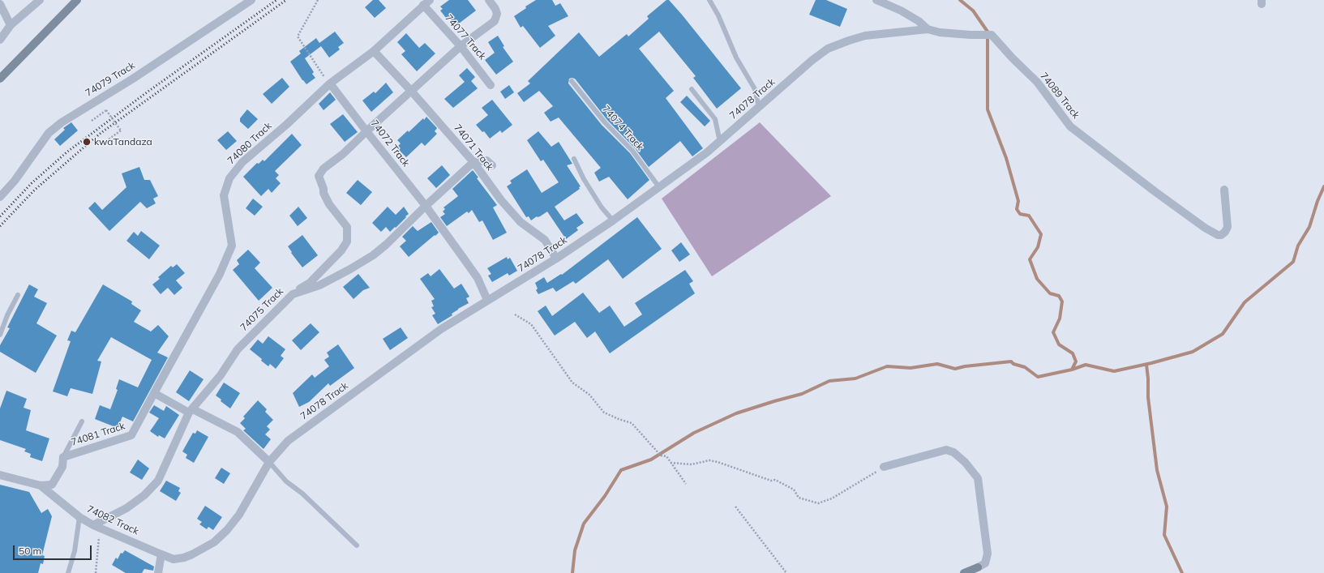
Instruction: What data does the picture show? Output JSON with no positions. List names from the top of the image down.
{
  "streets": {
    "street": [
      "74077 Track",
      "74079 Track",
      "74089 Track",
      "74078 Track",
      "74080 Track",
      "74072 Track",
      "74071 Track",
      "74075 Track",
      "74081 Track",
      "74082 Track"
    ],
    "lane": ["74074 Track"]
  },
  "crossings": [
    ["74077 Track", "74080 Track"],
    ["74089 Track", "74078 Track"],
    ["74078 Track", "74074 Track"],
    ["74078 Track", "74072 Track"],
    ["74078 Track", "74071 Track"],
    ["74078 Track", "74082 Track"],
    ["74080 Track", "74072 Track"],
    ["74080 Track", "74071 Track"],
    ["74080 Track", "74081 Track"],
    ["74072 Track", "74075 Track"],
    ["74071 Track", "74075 Track"],
    ["74075 Track", "74082 Track"]
  ],
  "places": ["kwaTandaza"],
  "scale_bar": "50 m"
}
